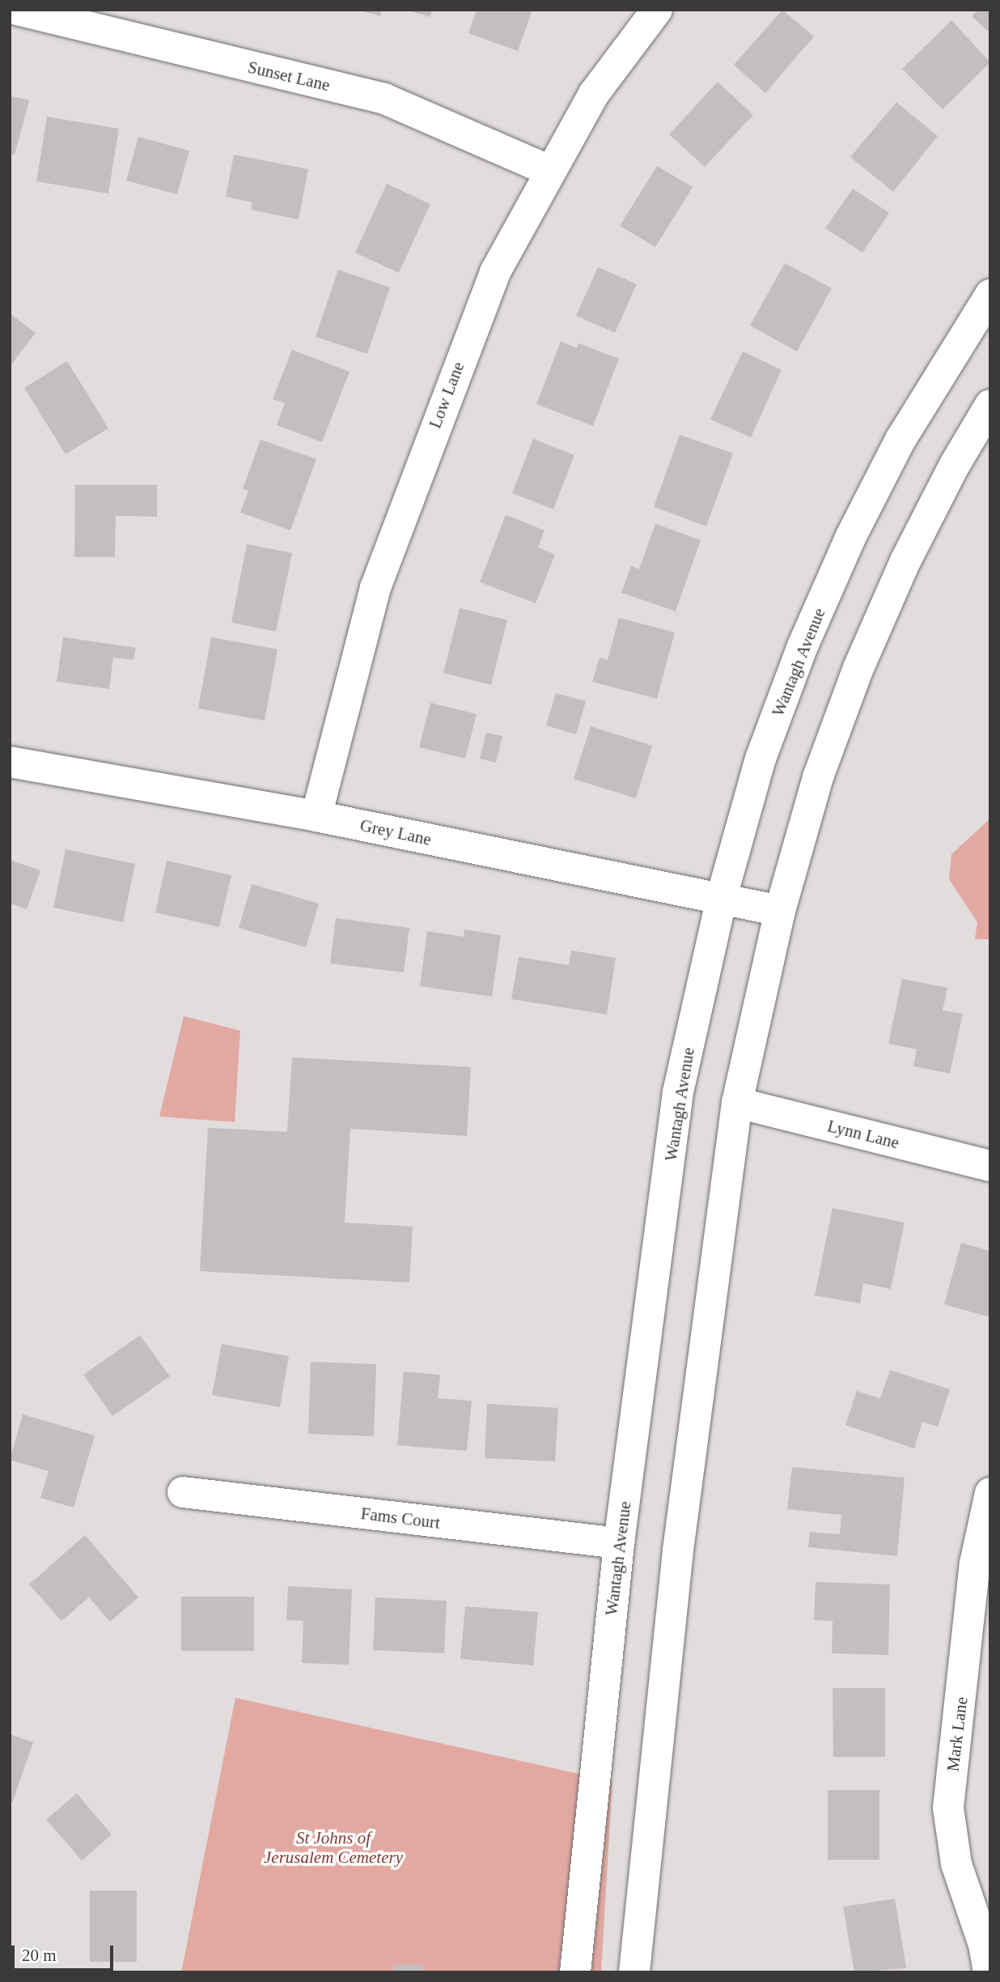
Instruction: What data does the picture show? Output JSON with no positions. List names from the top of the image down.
{
  "streets": {
    "street": [
      "Sunset Lane",
      "Low Lane",
      "Wantagh Avenue",
      "Grey Lane",
      "Lynn Lane",
      "Fams Court",
      "Mark Lane"
    ]
  },
  "crossings": [
    ["Sunset Lane", "Low Lane"],
    ["Low Lane", "Grey Lane"],
    ["Wantagh Avenue", "Grey Lane"],
    ["Wantagh Avenue", "Fams Court"]
  ],
  "parks": ["St Johns of Jerusalem Cemetery"],
  "scale_bar": "20 m"
}
